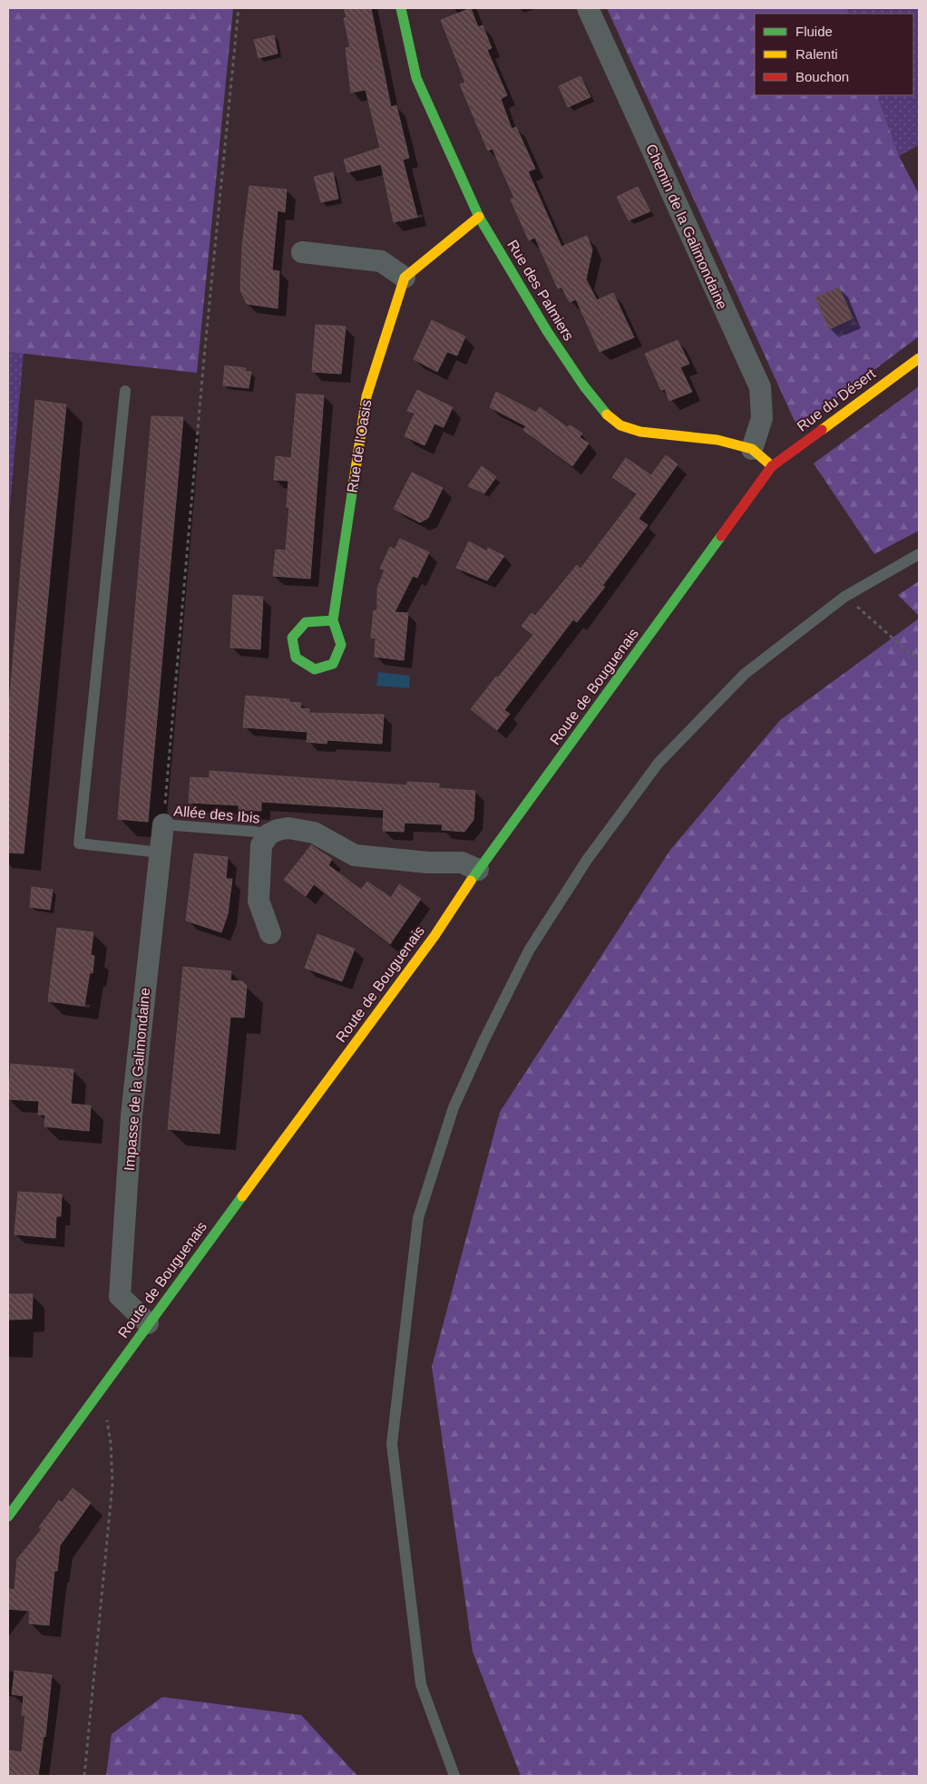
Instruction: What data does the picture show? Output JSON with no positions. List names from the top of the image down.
{
  "streets": {
    "street": [
      "Chemin de la Galimondaine",
      "Rue des Palmiers",
      "Rue du Désert",
      "Rue de l'Oasis",
      "Route de Bouguenais",
      "Impasse de la Galimondaine"
    ],
    "lane": ["Allée des Ibis"]
  },
  "crossings": [
    ["Chemin de la Galimondaine", "Rue des Palmiers"],
    ["Rue des Palmiers", "Rue du Désert"],
    ["Rue des Palmiers", "Route de Bouguenais"],
    ["Rue du Désert", "Route de Bouguenais"],
    ["Route de Bouguenais", "Impasse de la Galimondaine"],
    ["Allée des Ibis", "Impasse de la Galimondaine"]
  ],
  "legend": ["Fluide", "Ralenti", "Bouchon"]
}
